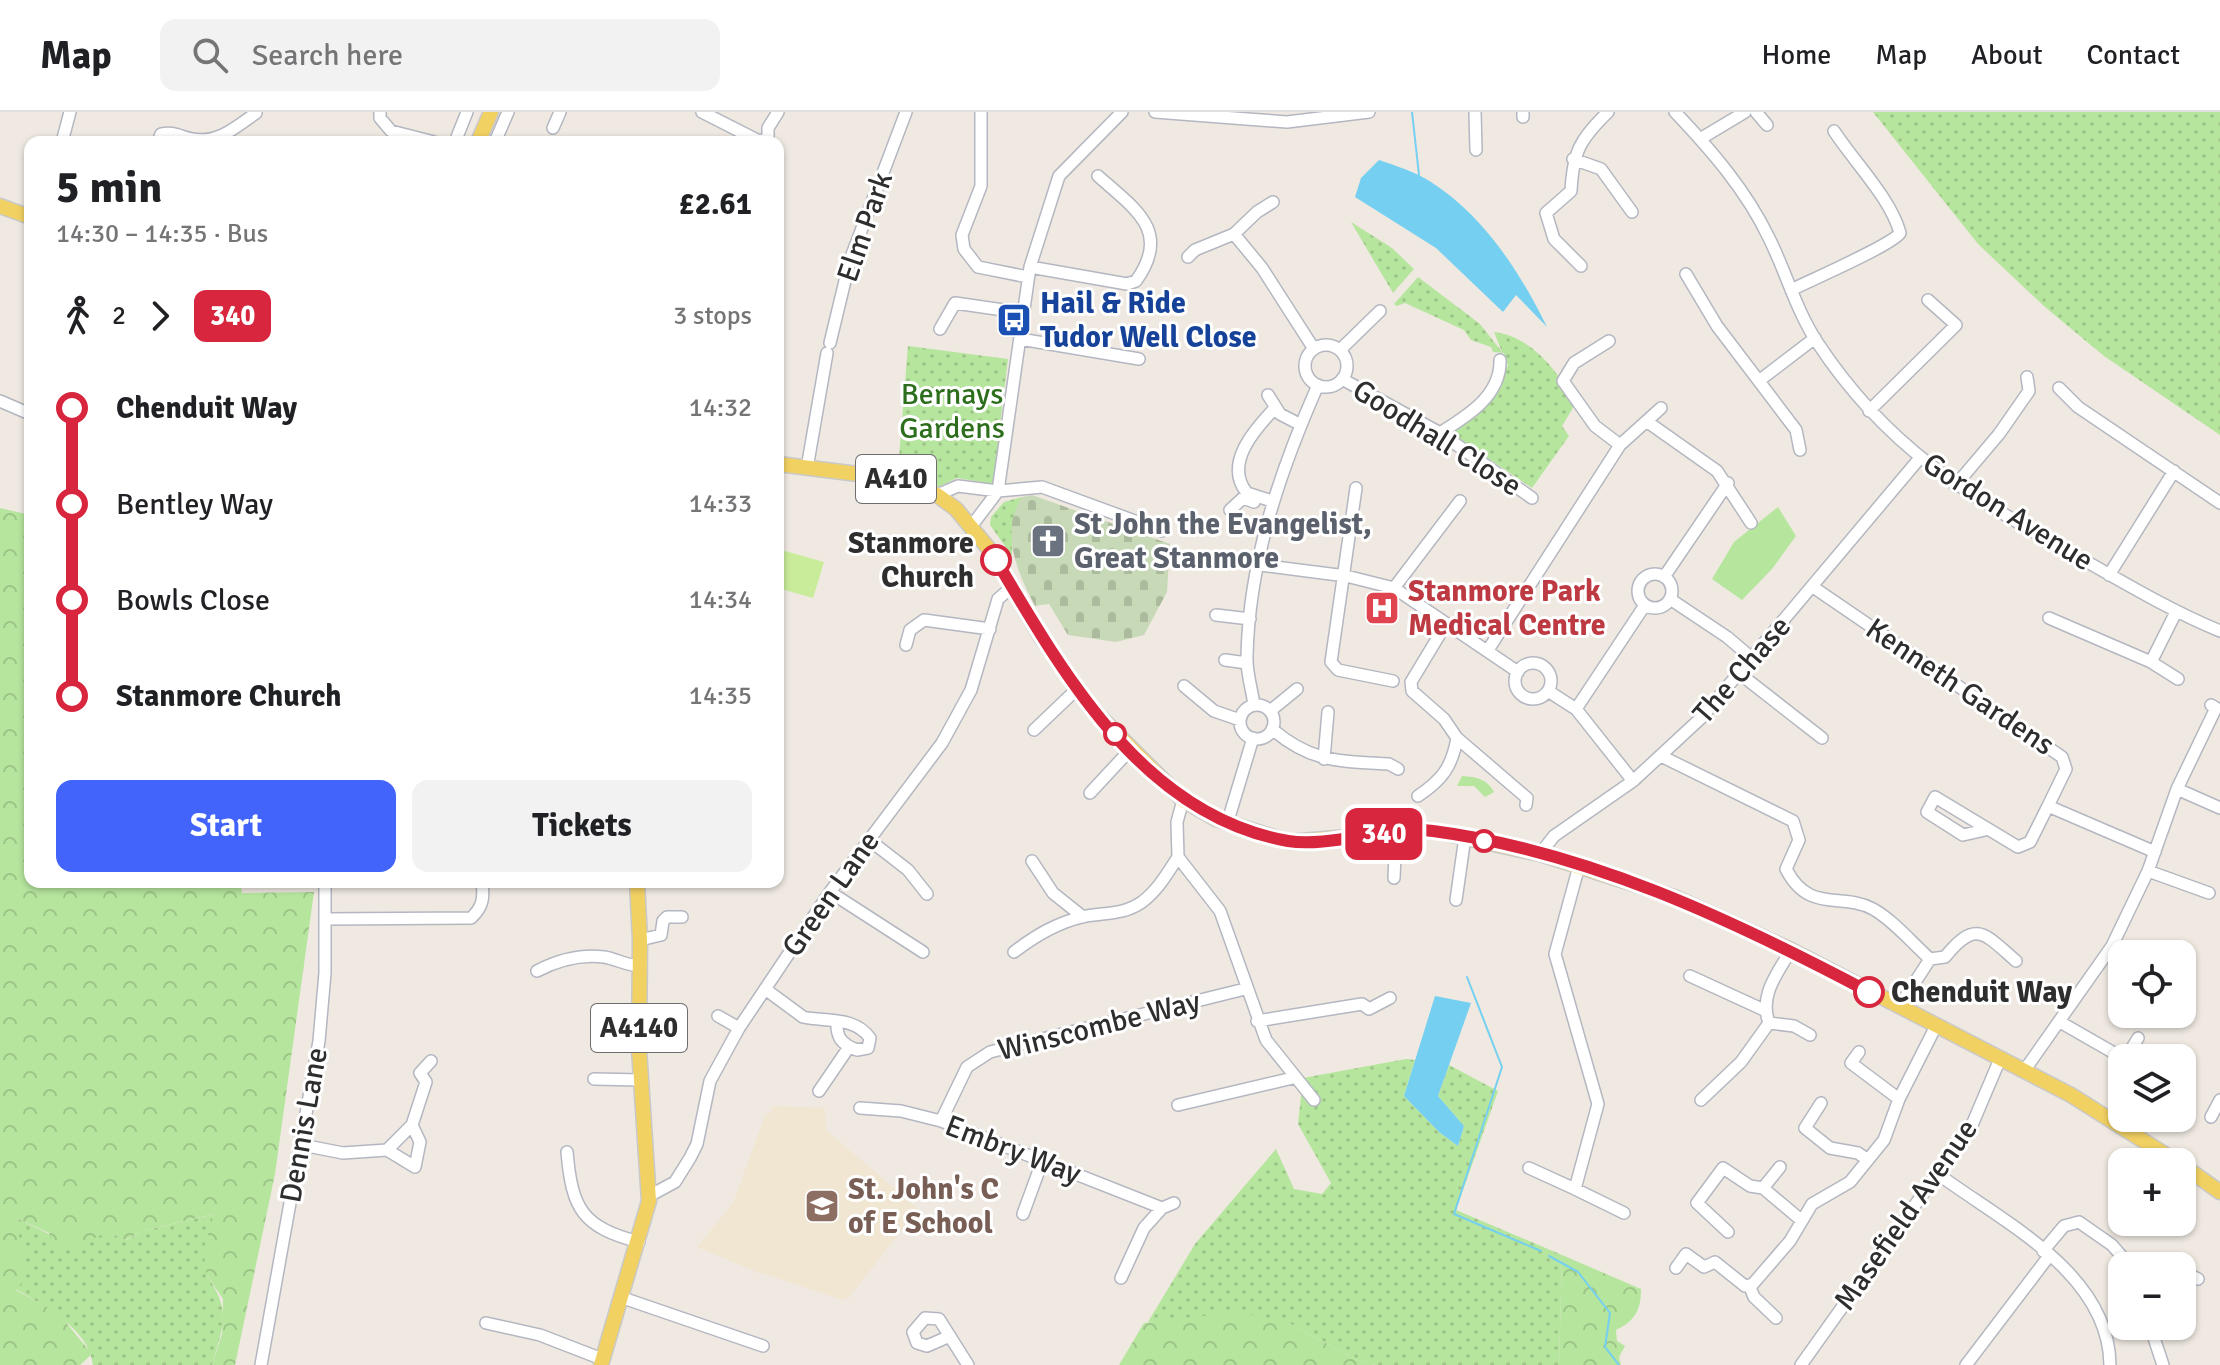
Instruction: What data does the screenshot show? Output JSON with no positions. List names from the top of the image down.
{
  "streets": {
    "main road": ["A410", "A4140"],
    "street": [
      "Elm Park",
      "Goodhall Close",
      "Gordon Avenue",
      "The Chase",
      "Kenneth Gardens",
      "Green Lane",
      "Winscombe Way",
      "Dennis Lane",
      "Embry Way",
      "Masefield Avenue"
    ]
  },
  "crossings": [
    ["Elm Park", "A410"],
    ["A410", "The Chase"],
    ["A410", "Green Lane"],
    ["A410", "Masefield Avenue"],
    ["Gordon Avenue", "The Chase"],
    ["The Chase", "Kenneth Gardens"],
    ["Green Lane", "A4140"],
    ["Winscombe Way", "Embry Way"]
  ],
  "parks": ["Bernays Gardens"],
  "places": {
    "bus stop": ["Hail & Ride Tudor Well Close"],
    "church": ["St John the Evangelist, Great Stanmore"],
    "other": ["Stanmore Church", "Chenduit Way"],
    "hospital": ["Stanmore Park Medical Centre"],
    "school or university": ["St. John's C of E School"]
  },
  "lines": ["bus line 340"],
  "page": {
    "header": "Map",
    "search": "Search here",
    "nav": [
      "Home",
      "Map",
      "About",
      "Contact"
    ],
    "on_map": "340",
    "heading": ["5 min", "14:30 – 14:35 · Bus", "£2.61"],
    "legs": ["2", "340", "3 stops"],
    "list": [
      {
        "name": "Chenduit Way",
        "value": "14:32"
      },
      {
        "name": "Bentley Way",
        "value": "14:33"
      },
      {
        "name": "Bowls Close",
        "value": "14:34"
      },
      {
        "name": "Stanmore Church",
        "value": "14:35"
      }
    ],
    "buttons": ["Start", "Tickets"],
    "map_buttons": ["+", "−"]
  }
}
